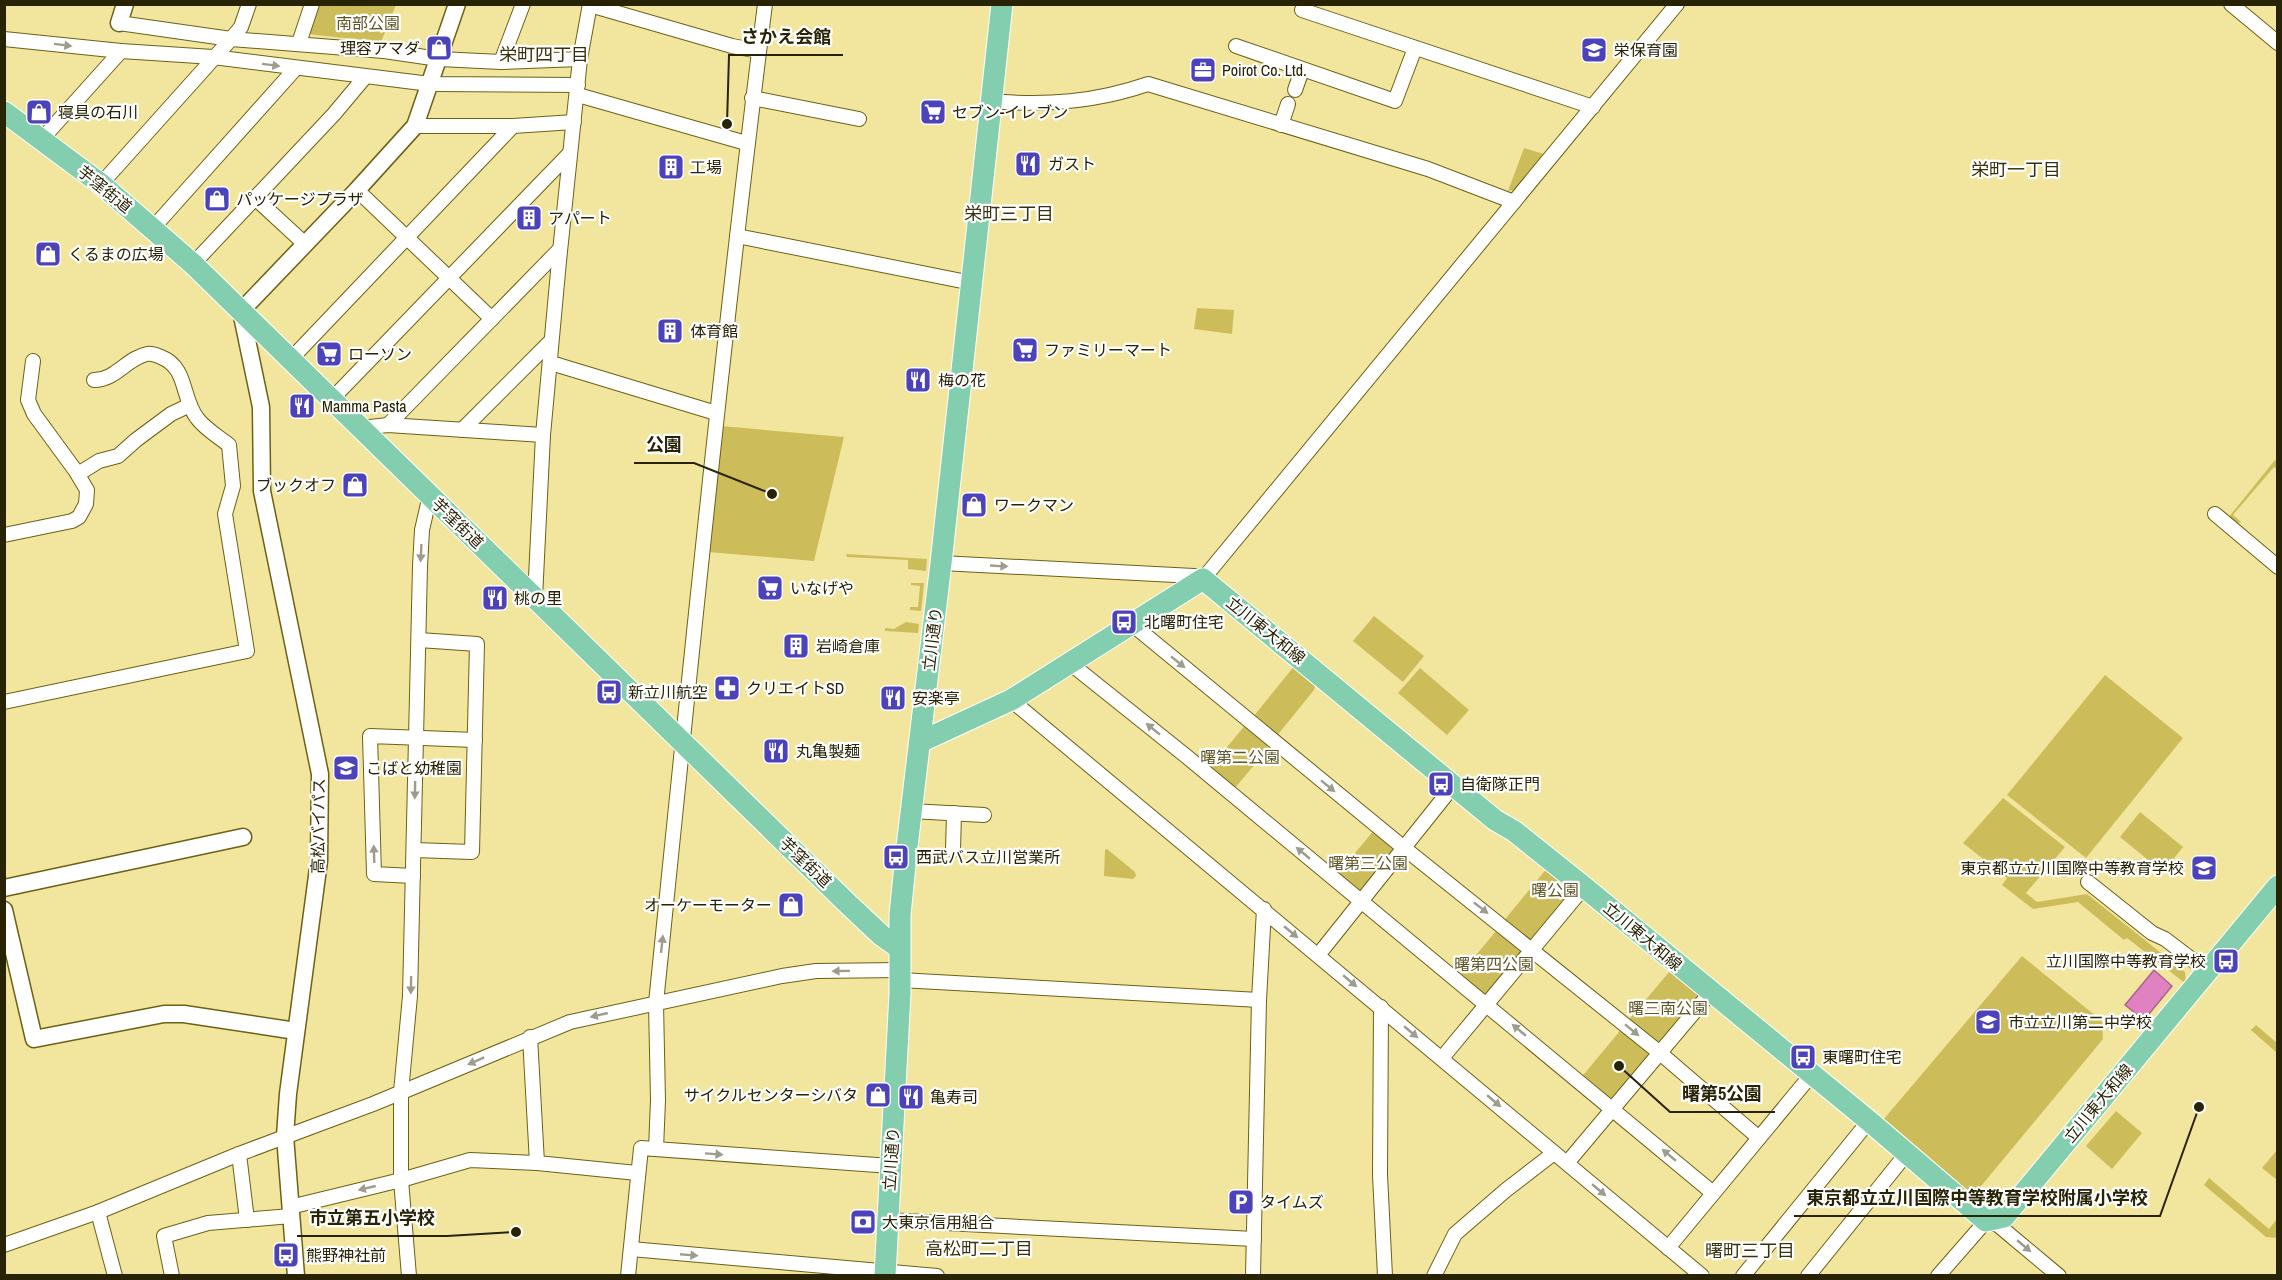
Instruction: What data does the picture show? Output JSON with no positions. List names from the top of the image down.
{
  "streets": {
    "main road": ["芋窪街道", "立川東大和線", "立川通り"],
    "street": ["高松バイパス"]
  },
  "crossings": [
    ["芋窪街道", "立川通り"],
    ["芋窪街道", "高松バイパス"]
  ],
  "districts": [
    "栄町四丁目",
    "栄町一丁目",
    "栄町三丁目",
    "高松町二丁目",
    "曙町三丁目"
  ],
  "parks": [
    "南部公園",
    "曙第二公園",
    "曙第三公園",
    "曙公園",
    "曙第四公園",
    "曙三南公園"
  ],
  "places": {
    "shop": [
      "理容アマダ",
      "寝具の石川",
      "パッケージプラザ",
      "くるまの広場",
      "ブックオフ",
      "ワークマン",
      "オーケーモーター",
      "サイクルセンターシバタ"
    ],
    "school or university": [
      "栄保育園",
      "こばと幼稚園",
      "東京都立立川国際中等教育学校",
      "市立立川第二中学校"
    ],
    "office": ["Poirot Co. Ltd."],
    "supermarket": [
      "セブン-イレブン",
      "ファミリーマート",
      "ローソン",
      "いなげや"
    ],
    "other": [
      "さかえ会館",
      "公園",
      "曙第5公園",
      "東京都立立川国際中等教育学校附属小学校",
      "市立第五小学校"
    ],
    "restaurant": [
      "ガスト",
      "梅の花",
      "Mamma Pasta",
      "桃の里",
      "安楽亭",
      "丸亀製麺",
      "亀寿司"
    ],
    "building": [
      "工場",
      "アパート",
      "体育館",
      "岩崎倉庫"
    ],
    "bus stop": [
      "北曙町住宅",
      "新立川航空",
      "自衛隊正門",
      "西武バス立川営業所",
      "立川国際中等教育学校",
      "東曙町住宅",
      "熊野神社前"
    ],
    "pharmacy": ["クリエイトSD"],
    "parking": ["タイムズ"],
    "bank": ["大東京信用組合"]
  }
}
